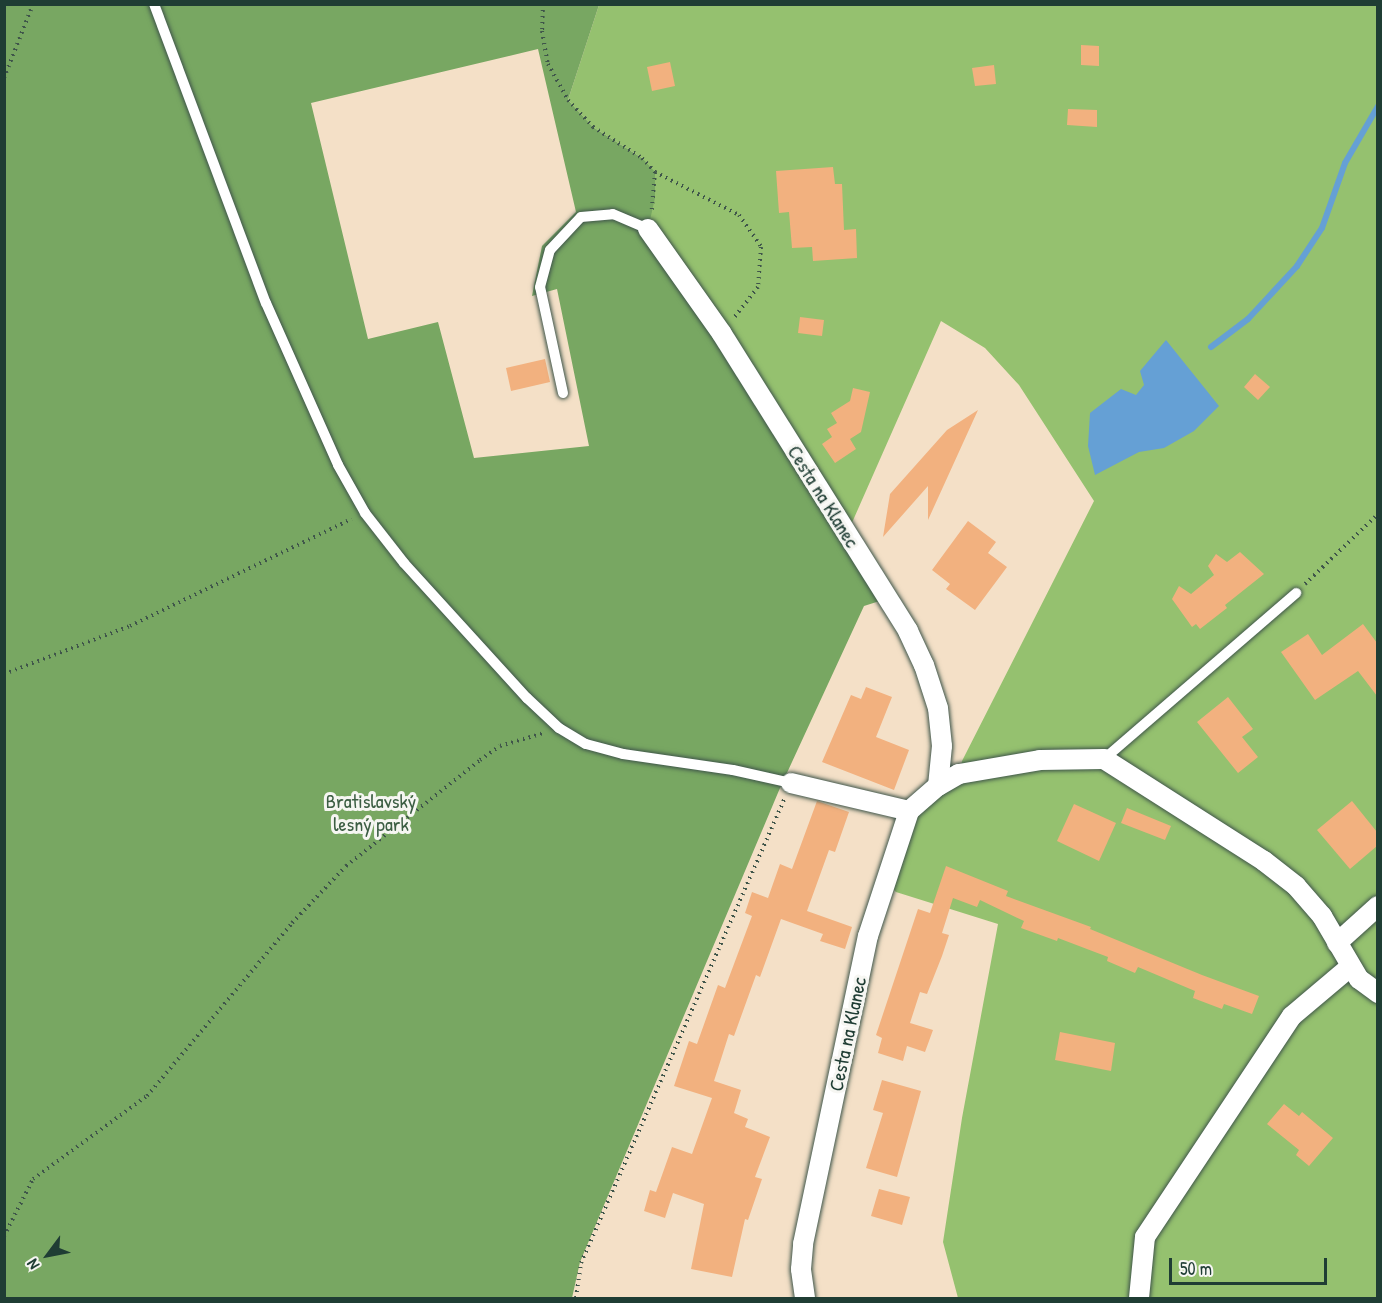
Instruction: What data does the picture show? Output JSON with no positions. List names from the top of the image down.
{
  "streets": {
    "street": ["Cesta na Klanec"]
  },
  "parks": ["Bratislavský lesný park"],
  "scale_bar": "50 m",
  "north": "bottom left"
}
